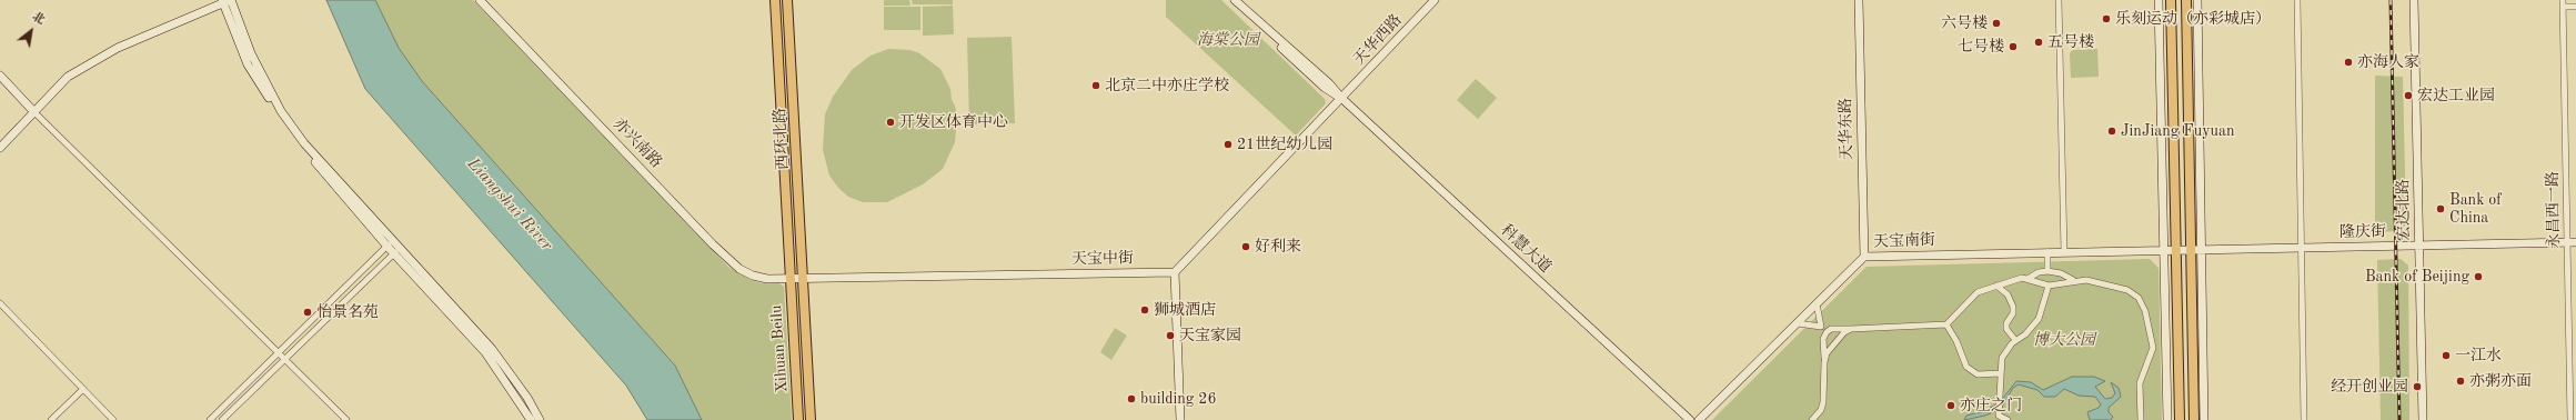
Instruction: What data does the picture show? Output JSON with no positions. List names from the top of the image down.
{
  "streets": {
    "main road": ["西环北路", "Xihuan Beilu"],
    "street": [
      "天华西路",
      "天华东路",
      "亦兴南路",
      "宏达北路",
      "永昌西一路",
      "隆庆街",
      "天宝南街",
      "科慧大道",
      "天宝中街"
    ]
  },
  "crossings": [
    ["天华西路", "科慧大道"],
    ["天华东路", "天宝南街"],
    ["西环北路", "亦兴南路"],
    ["西环北路", "天宝中街"],
    ["西环北路", "Xihuan Beilu"],
    ["亦兴南路", "天宝中街"],
    ["亦兴南路", "Xihuan Beilu"],
    ["宏达北路", "隆庆街"],
    ["永昌西一路", "隆庆街"],
    ["隆庆街", "天宝南街"],
    ["天宝中街", "Xihuan Beilu"]
  ],
  "water": ["Liangshui River"],
  "parks": ["海棠公园", "博大公园"],
  "places": [
    "乐刻运动（亦彩城店）",
    "六号楼",
    "五号楼",
    "七号楼",
    "亦海人家",
    "北京二中亦庄学校",
    "宏达工业园",
    "开发区体育中心",
    "JinJiang Fuyuan",
    "21世纪幼儿园",
    "Bank of China",
    "好利来",
    "Bank of Beijing",
    "狮城酒店",
    "怡景名苑",
    "天宝家园",
    "一江水",
    "亦粥亦面",
    "经开创业园",
    "building 26",
    "亦庄之门"
  ],
  "north": "top right"
}
